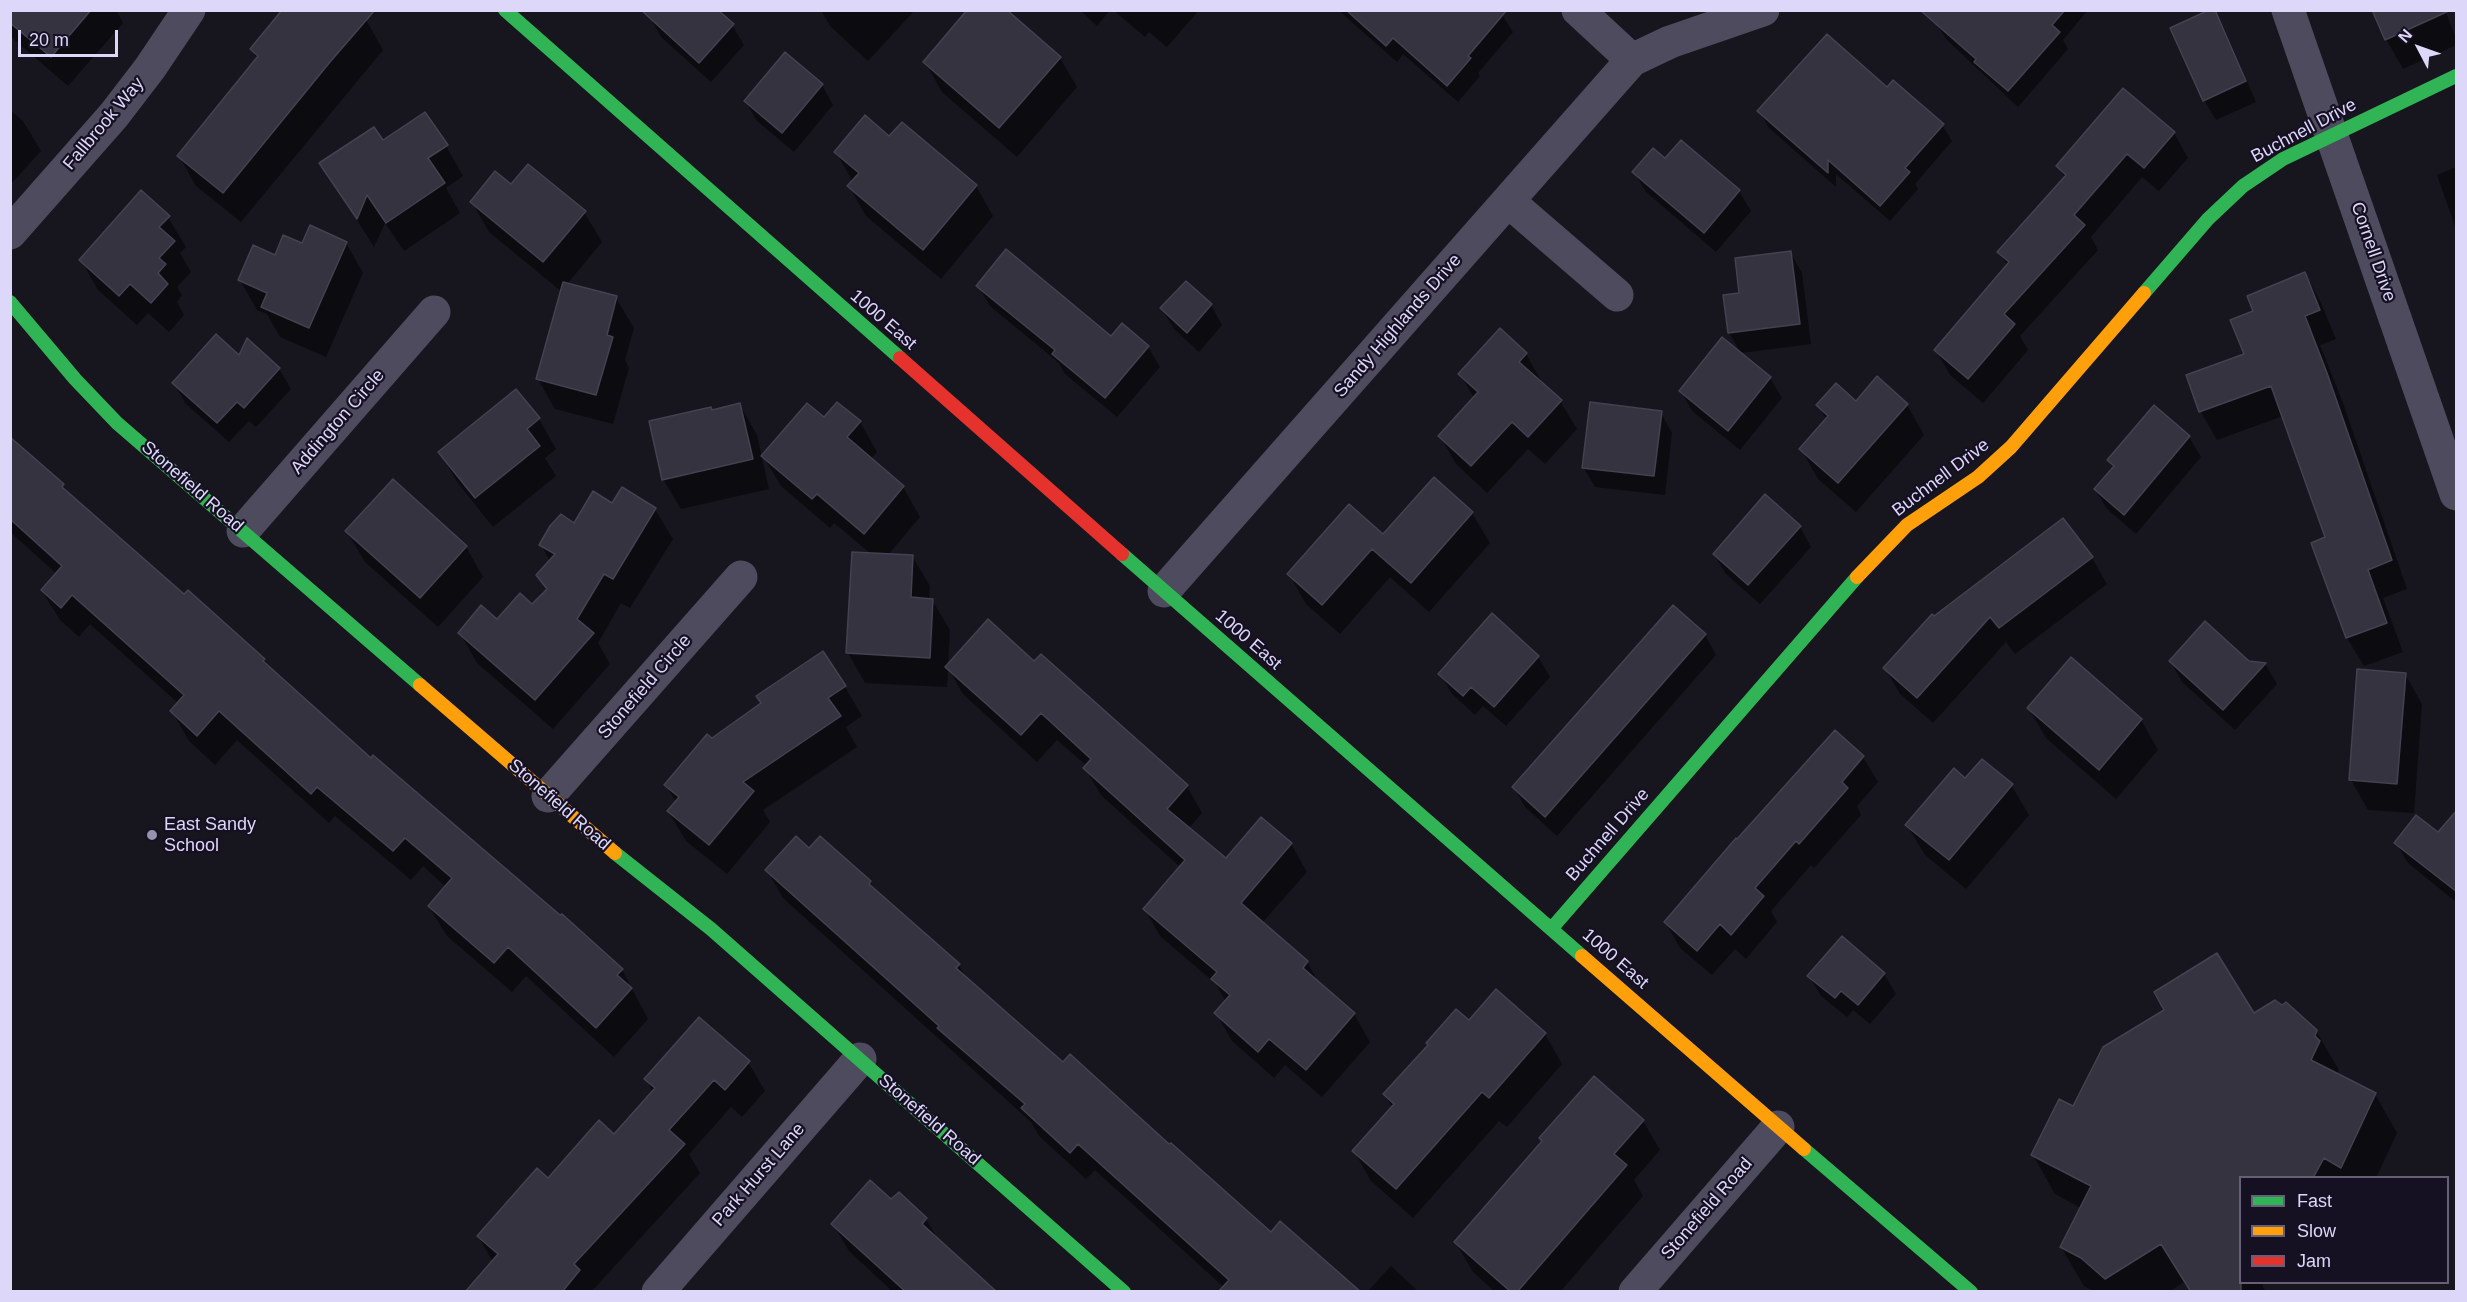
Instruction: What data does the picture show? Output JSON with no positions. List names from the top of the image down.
{
  "streets": {
    "street": [
      "Fallbrook Way",
      "Buchnell Drive",
      "Cornell Drive",
      "1000 East",
      "Sandy Highlands Drive",
      "Addington Circle",
      "Stonefield Road",
      "Stonefield Circle",
      "Park Hurst Lane"
    ]
  },
  "crossings": [
    ["Buchnell Drive", "Cornell Drive"],
    ["Buchnell Drive", "1000 East"],
    ["1000 East", "Sandy Highlands Drive"],
    ["1000 East", "Stonefield Road"],
    ["Addington Circle", "Stonefield Road"],
    ["Stonefield Road", "Stonefield Circle"],
    ["Stonefield Road", "Park Hurst Lane"]
  ],
  "places": ["East Sandy School"],
  "legend": ["Fast", "Slow", "Jam"],
  "scale_bar": "20 m",
  "north": "top left"
}
